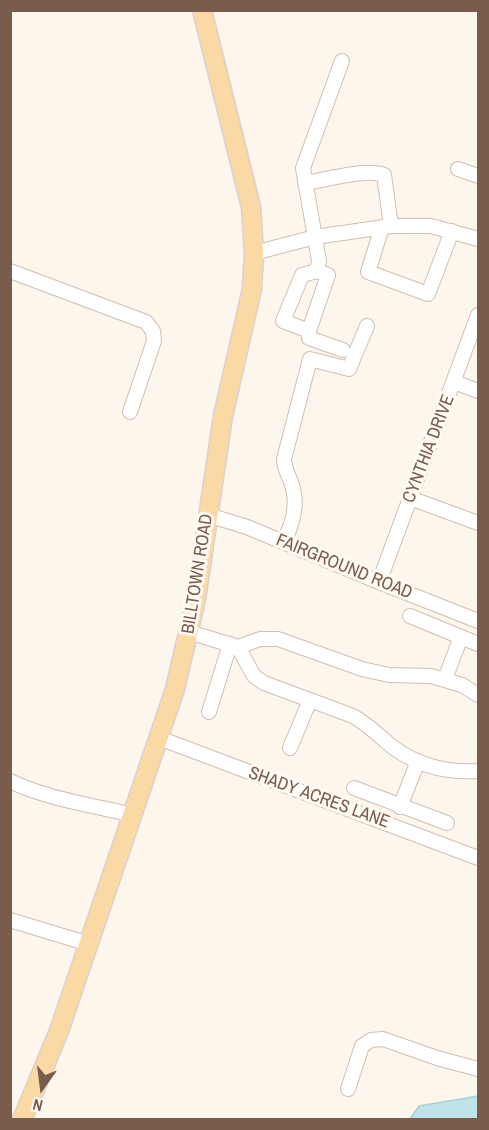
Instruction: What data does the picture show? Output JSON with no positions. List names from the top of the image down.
{
  "streets": {
    "main road": ["BILLTOWN ROAD"],
    "street": ["CYNTHIA DRIVE", "FAIRGROUND ROAD", "SHADY ACRES LANE"]
  },
  "crossings": [
    ["CYNTHIA DRIVE", "FAIRGROUND ROAD"],
    ["FAIRGROUND ROAD", "BILLTOWN ROAD"],
    ["BILLTOWN ROAD", "SHADY ACRES LANE"]
  ],
  "north": "bottom"
}
